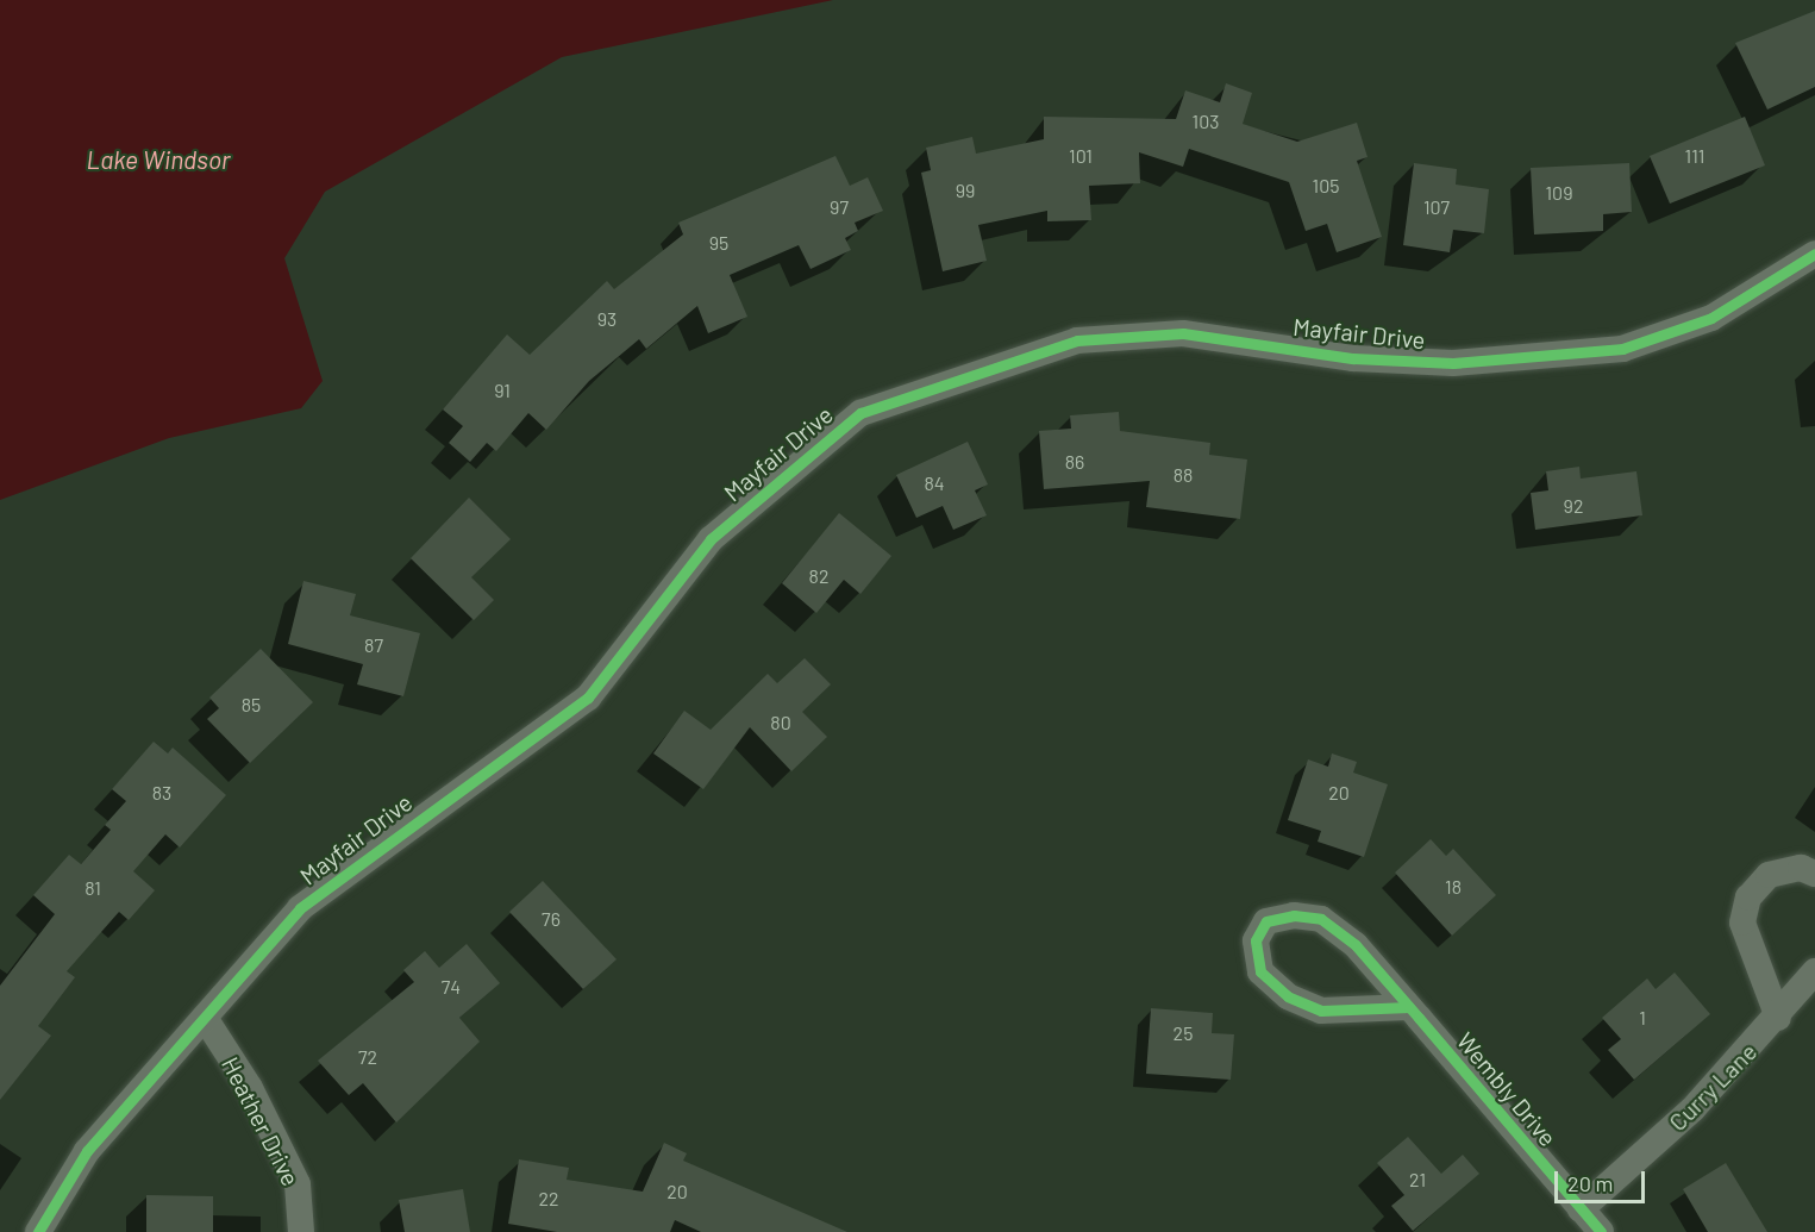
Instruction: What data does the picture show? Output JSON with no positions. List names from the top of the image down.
{
  "streets": {
    "street": [
      "Mayfair Drive",
      "Curry Lane",
      "Wembly Drive",
      "Heather Drive"
    ]
  },
  "crossings": [
    ["Mayfair Drive", "Heather Drive"],
    ["Curry Lane", "Wembly Drive"]
  ],
  "water": ["Lake Windsor"],
  "house_numbers": [
    "103",
    "101",
    "111",
    "105",
    "99",
    "109",
    "97",
    "107",
    "95",
    "93",
    "91",
    "86",
    "88",
    "84",
    "92",
    "82",
    "87",
    "85",
    "80",
    "83",
    "20",
    "18",
    "81",
    "76",
    "74",
    "1",
    "25",
    "72",
    "21",
    "20",
    "22"
  ],
  "scale_bar": "20 m"
}
